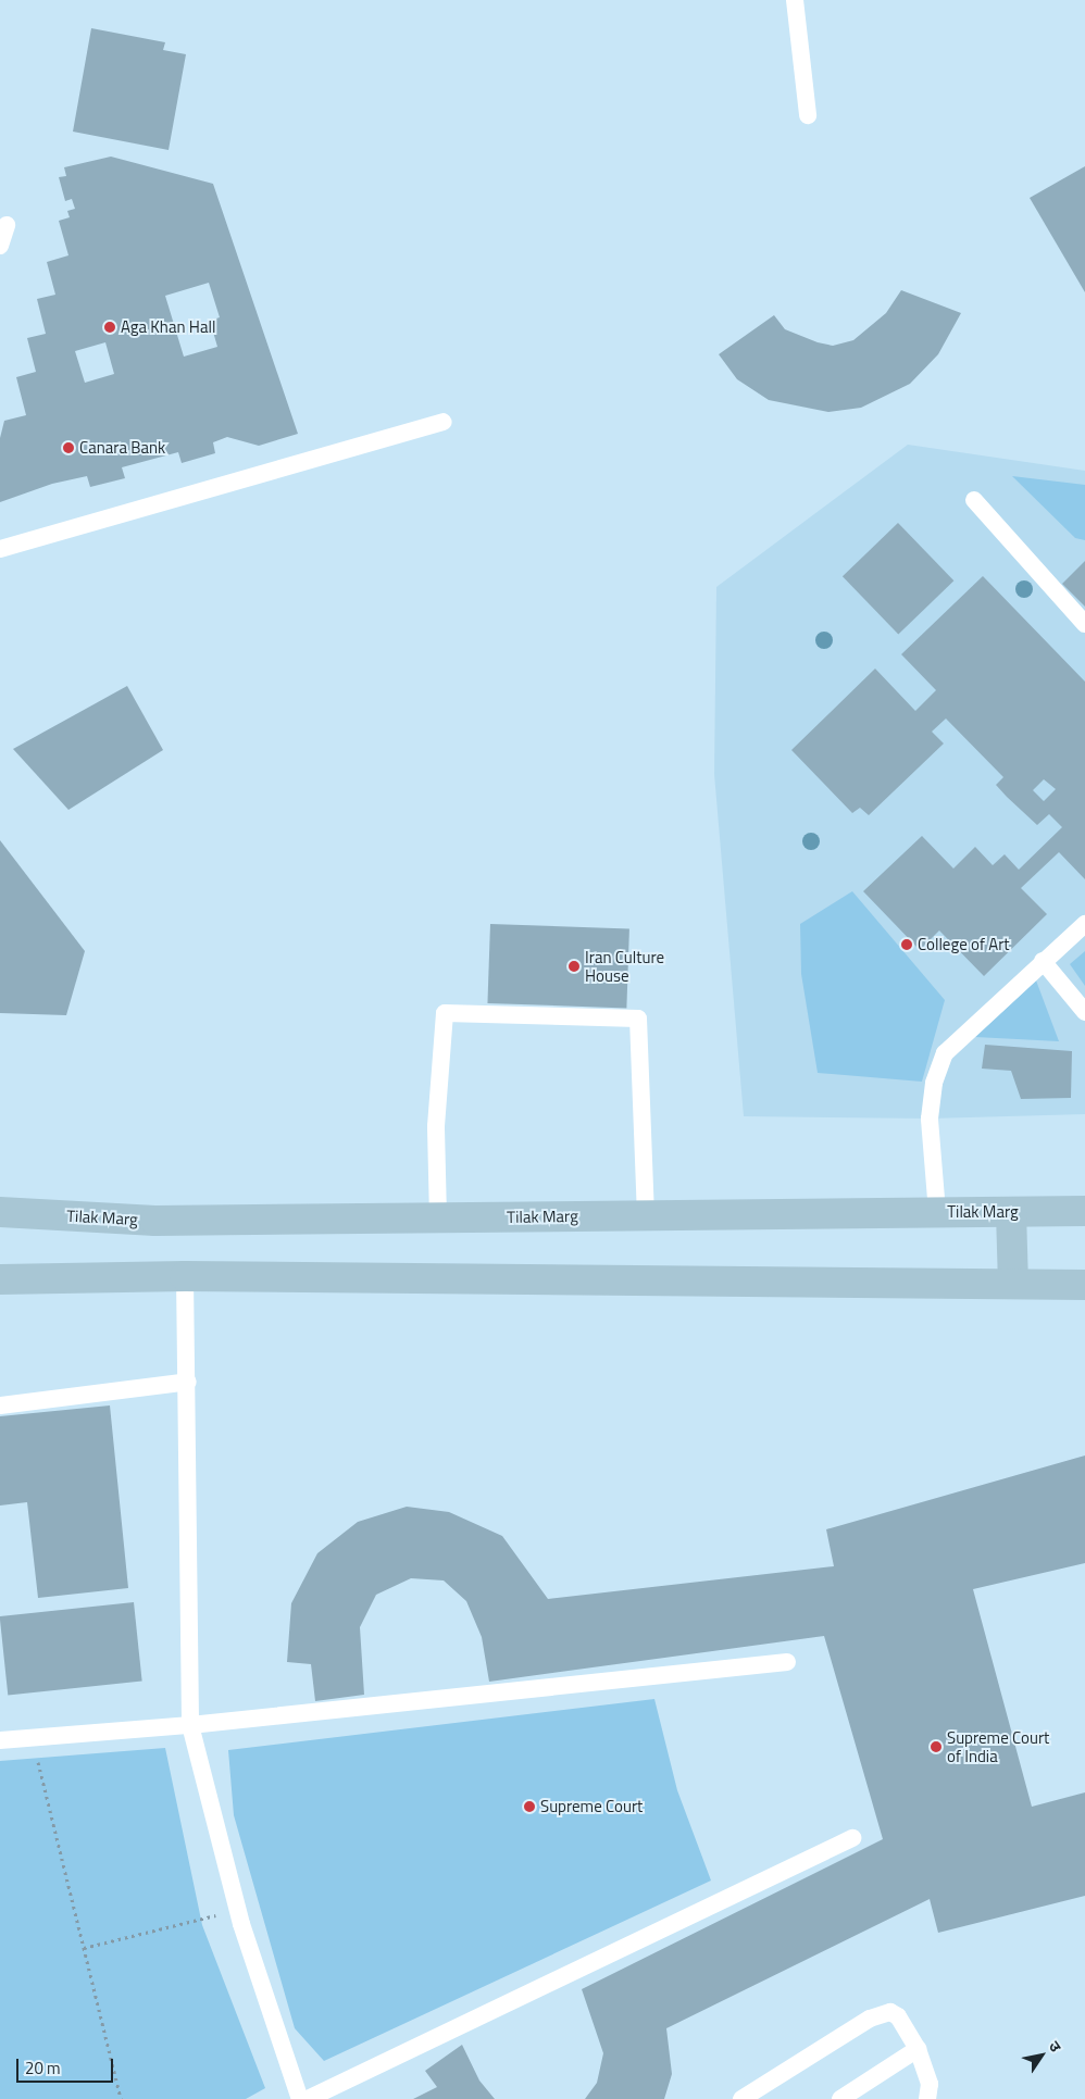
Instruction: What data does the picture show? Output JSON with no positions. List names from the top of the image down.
{
  "streets": {
    "main road": ["Tilak Marg"]
  },
  "places": [
    "Aga Khan Hall",
    "Canara Bank",
    "College of Art",
    "Iran Culture House",
    "Supreme Court of India",
    "Supreme Court"
  ],
  "scale_bar": "20 m",
  "north": "top right"
}
